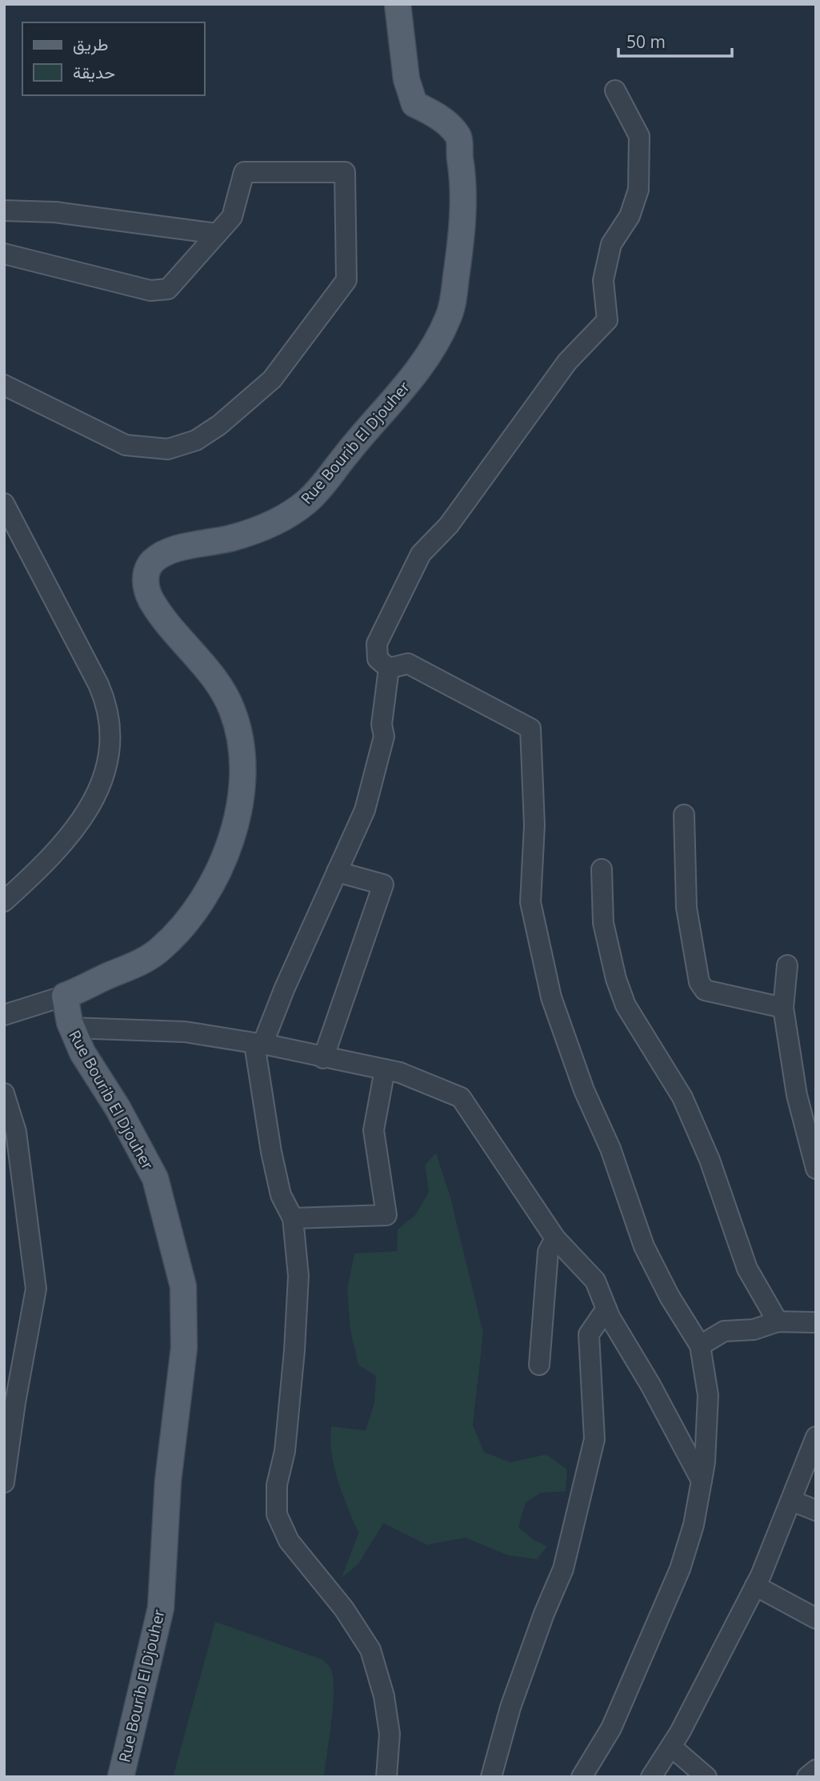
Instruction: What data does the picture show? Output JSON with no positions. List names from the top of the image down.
{
  "streets": {
    "main road": ["Rue Bourib El Djouher"]
  },
  "legend": ["طريق", "حديقة"],
  "scale_bar": "50 m"
}
